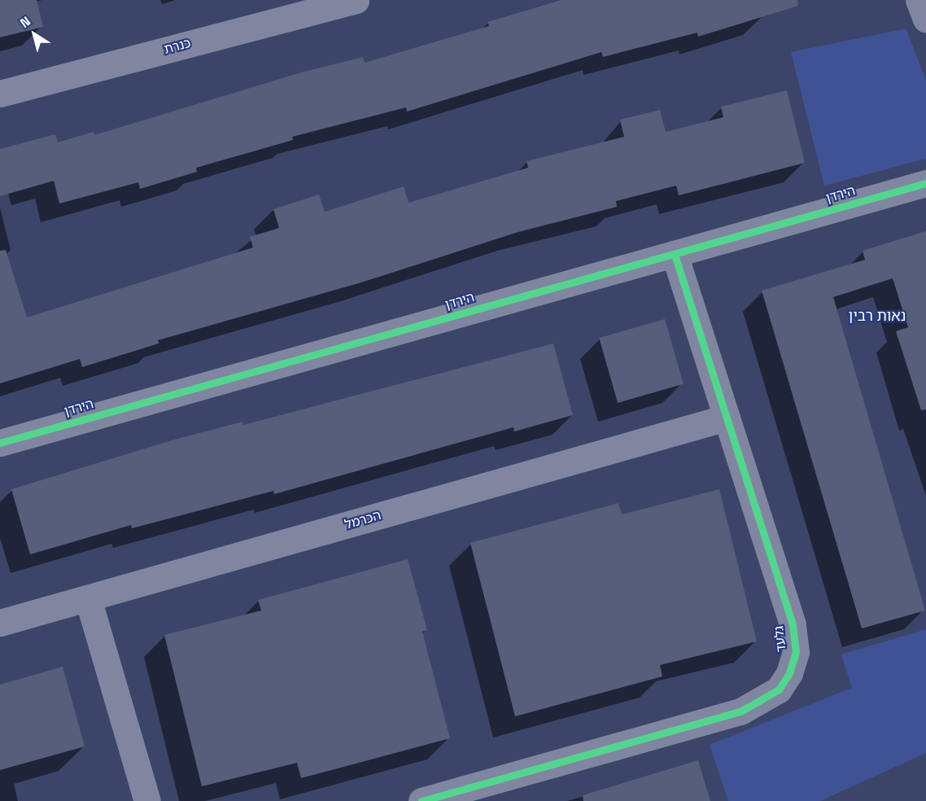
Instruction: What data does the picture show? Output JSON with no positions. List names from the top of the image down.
{
  "streets": {
    "street": [
      "כנרת",
      "הירדן",
      "הכרמל",
      "גלעד"
    ]
  },
  "crossings": [
    ["הירדן", "גלעד"],
    ["הכרמל", "גלעד"]
  ],
  "districts": ["נאות רבין"],
  "north": "top left"
}
